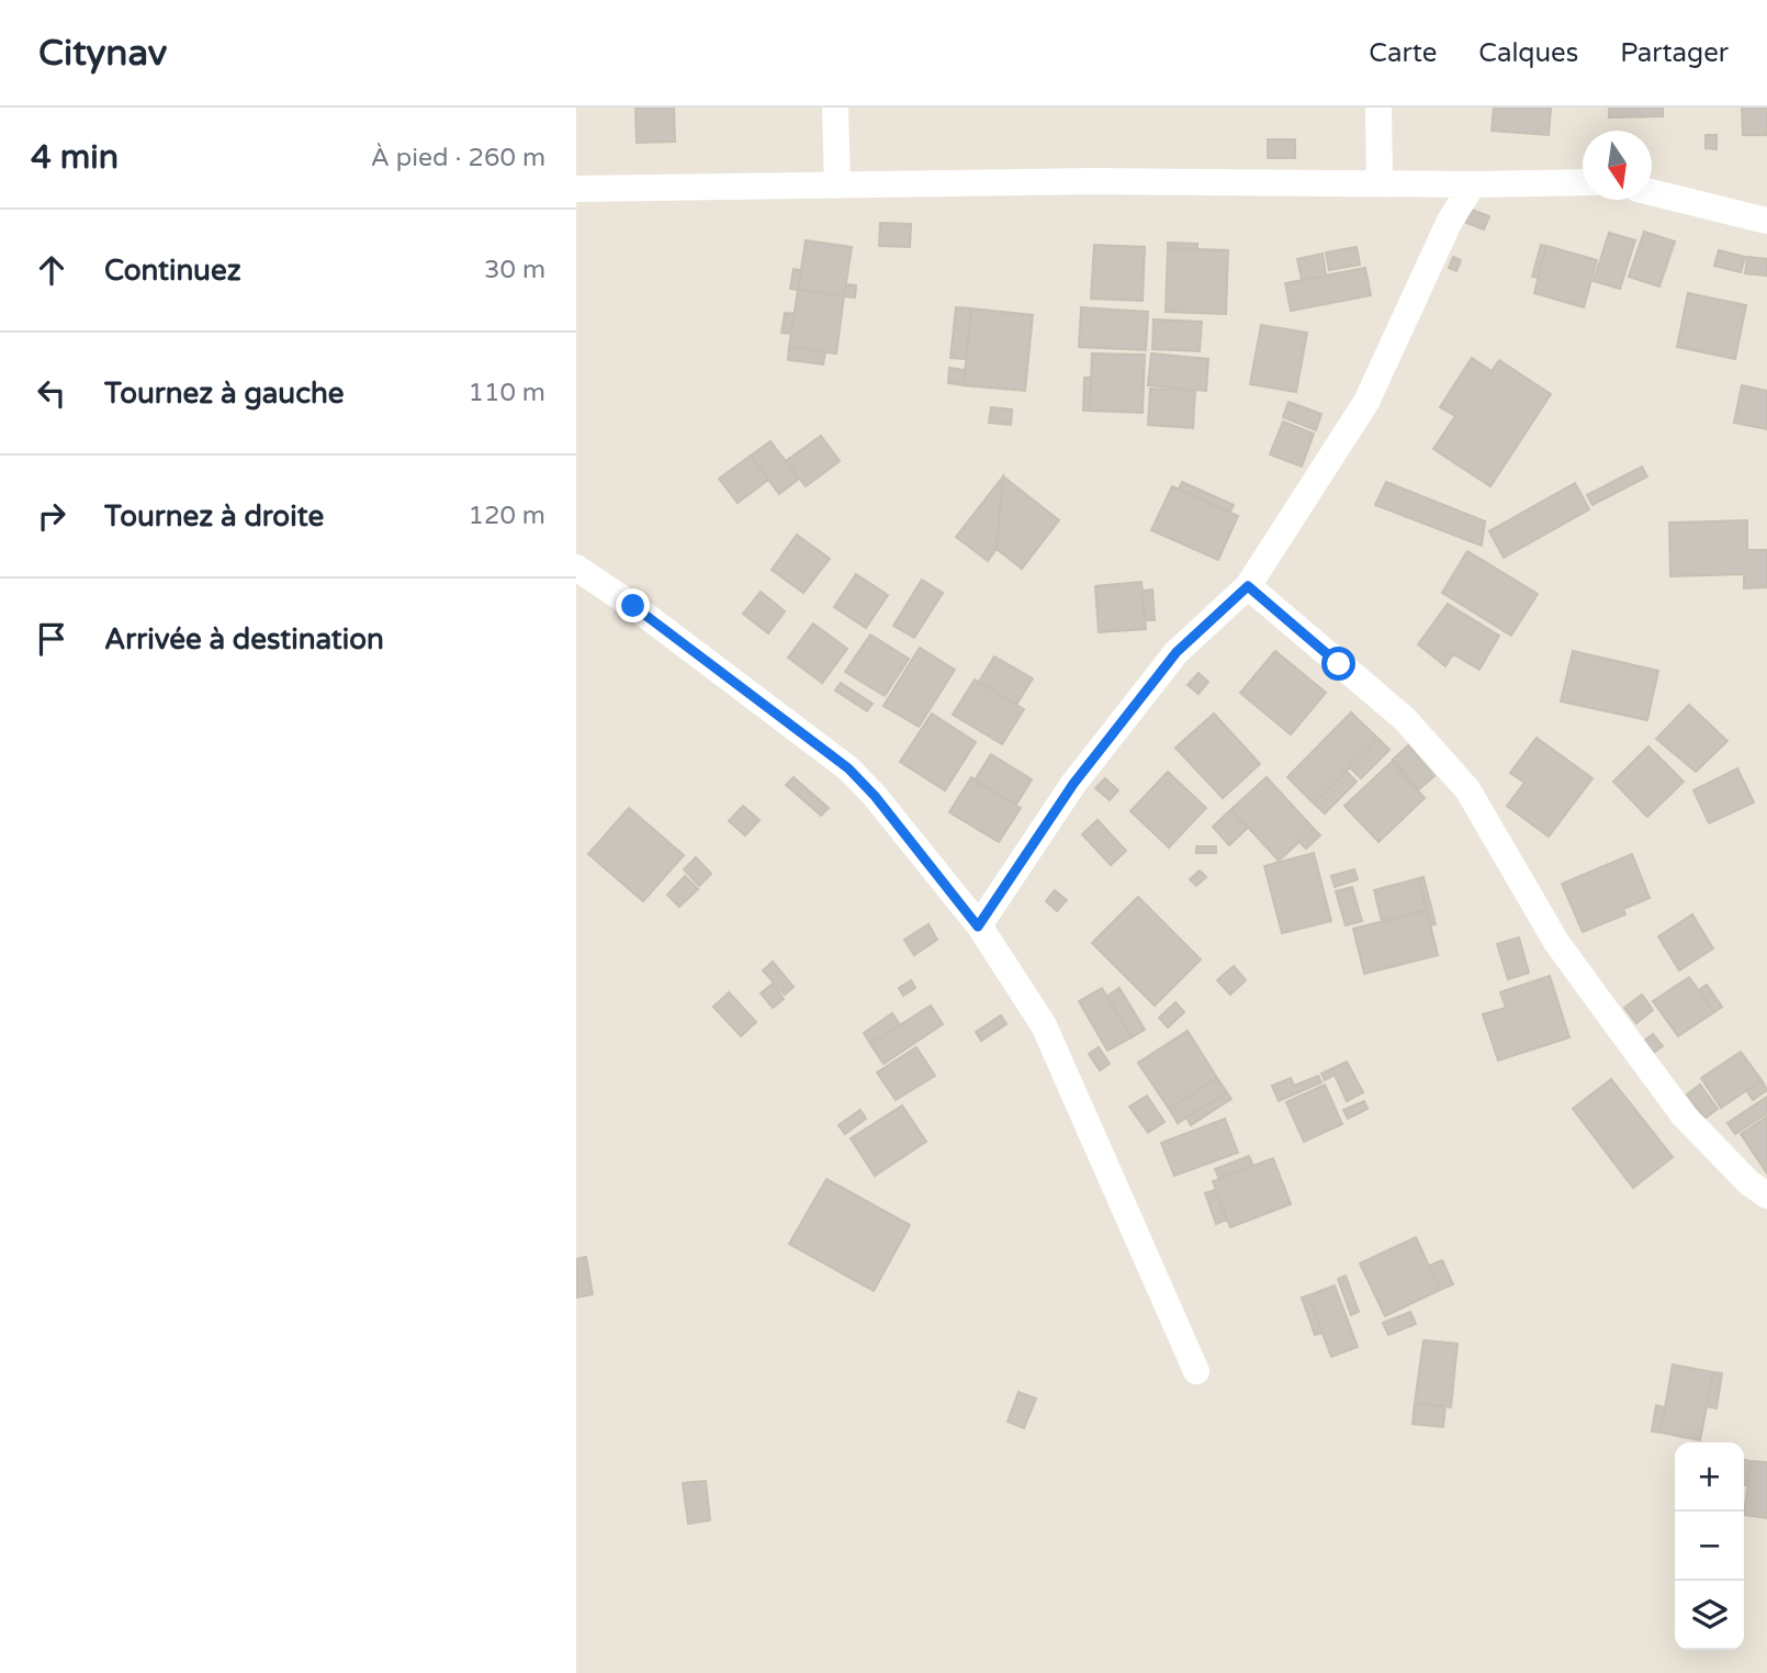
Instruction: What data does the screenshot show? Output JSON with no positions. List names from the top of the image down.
{
  "north": "bottom",
  "page": {
    "header": "Citynav",
    "nav": ["Carte", "Calques", "Partager"],
    "heading": ["4 min", "À pied · 260 m"],
    "list": [
      ["Continuez", "30 m"],
      ["Tournez à gauche", "110 m"],
      ["Tournez à droite", "120 m"],
      "Arrivée à destination"
    ],
    "map_buttons": ["+", "−"]
  }
}
